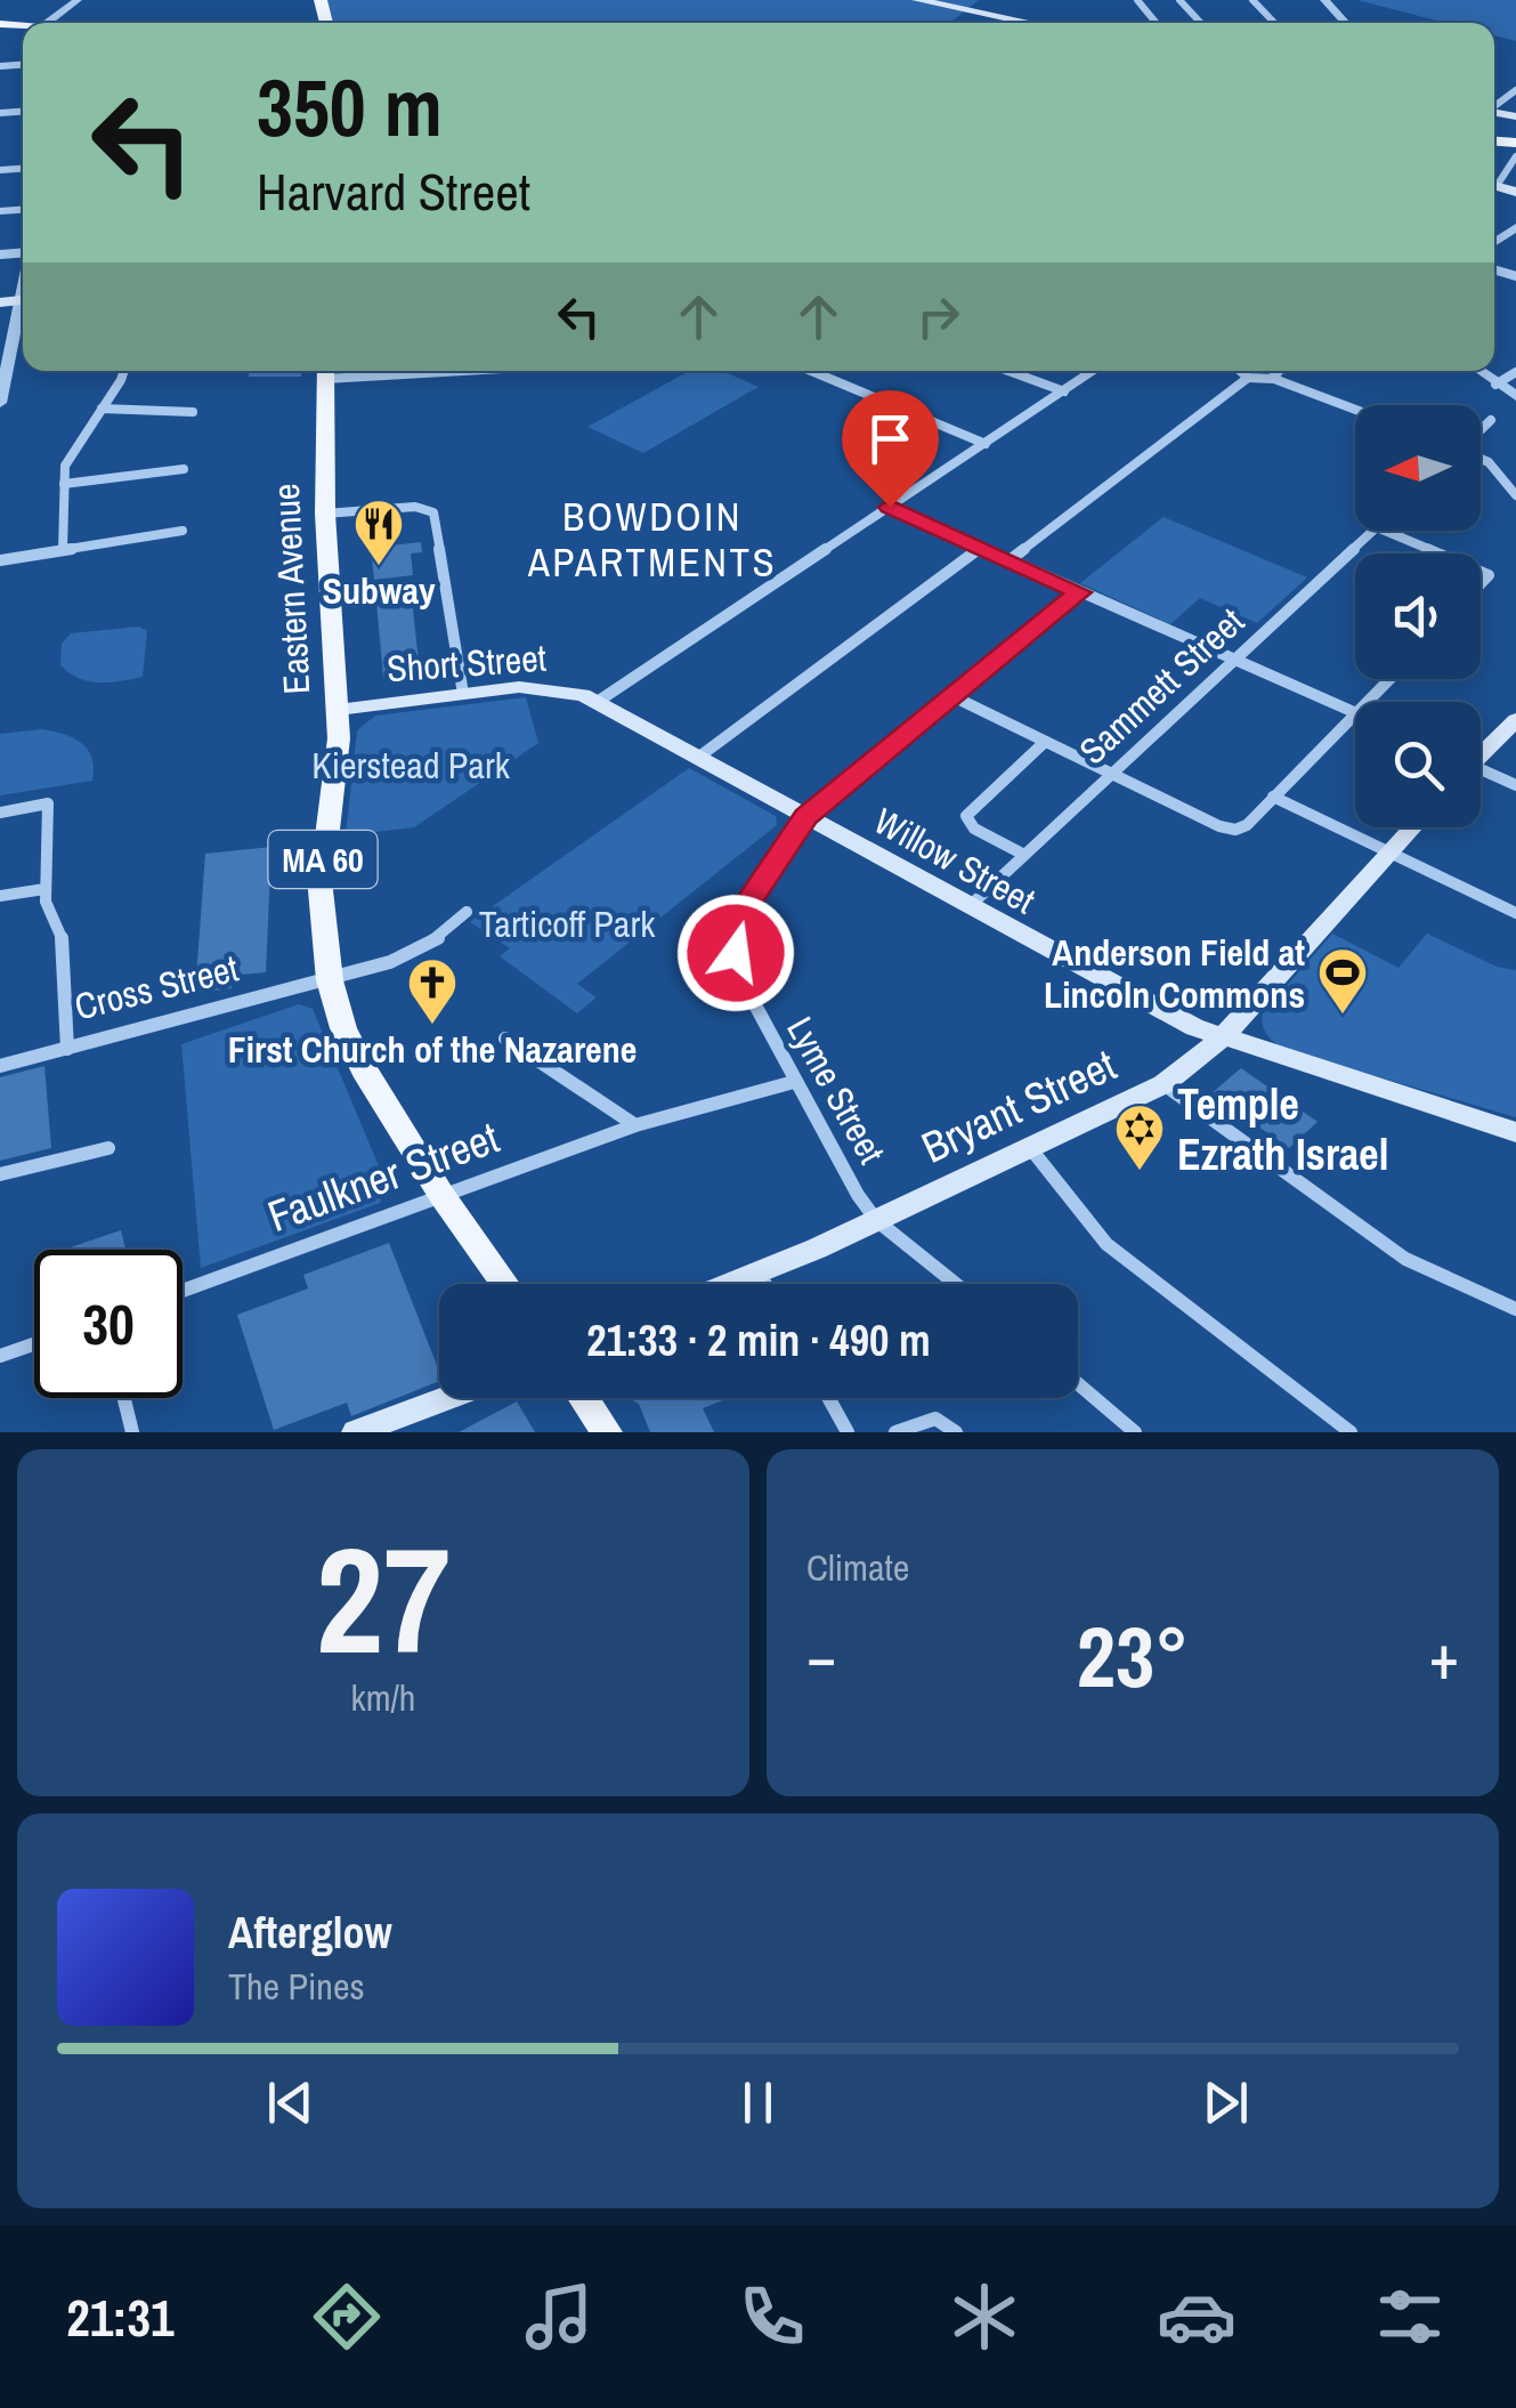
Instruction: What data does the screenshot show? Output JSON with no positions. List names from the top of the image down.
{
  "streets": {
    "main road": [
      "Eastern Avenue",
      "Short Street",
      "MA 60",
      "Willow Street",
      "Bryant Street"
    ],
    "street": [
      "Sammett Street",
      "Cross Street",
      "Lyme Street",
      "Faulkner Street"
    ]
  },
  "crossings": [
    ["Eastern Avenue", "Short Street"],
    ["Eastern Avenue", "Cross Street"],
    ["Eastern Avenue", "Faulkner Street"],
    ["Short Street", "Willow Street"],
    ["Sammett Street", "Willow Street"],
    ["Willow Street", "Lyme Street"],
    ["Willow Street", "Bryant Street"],
    ["Lyme Street", "Bryant Street"]
  ],
  "districts": ["BOWDOIN APARTMENTS"],
  "parks": ["Kierstead Park", "Tarticoff Park"],
  "places": {
    "restaurant": ["Subway"],
    "sports": ["Anderson Field at Lincoln Commons"],
    "church": ["First Church of the Nazarene"],
    "synagogue": ["Temple Ezrath Israel"]
  },
  "north": "left",
  "page": {
    "turn": ["350 m", "Harvard Street"],
    "limit": "30",
    "trip": "21:33 · 2 min · 490 m",
    "tile": [
      ["27", "km/h"],
      "Climate"
    ],
    "heat": ["−", "23°", "+"],
    "song": ["Afterglow", "The Pines"],
    "tabs": "21:31"
  }
}
